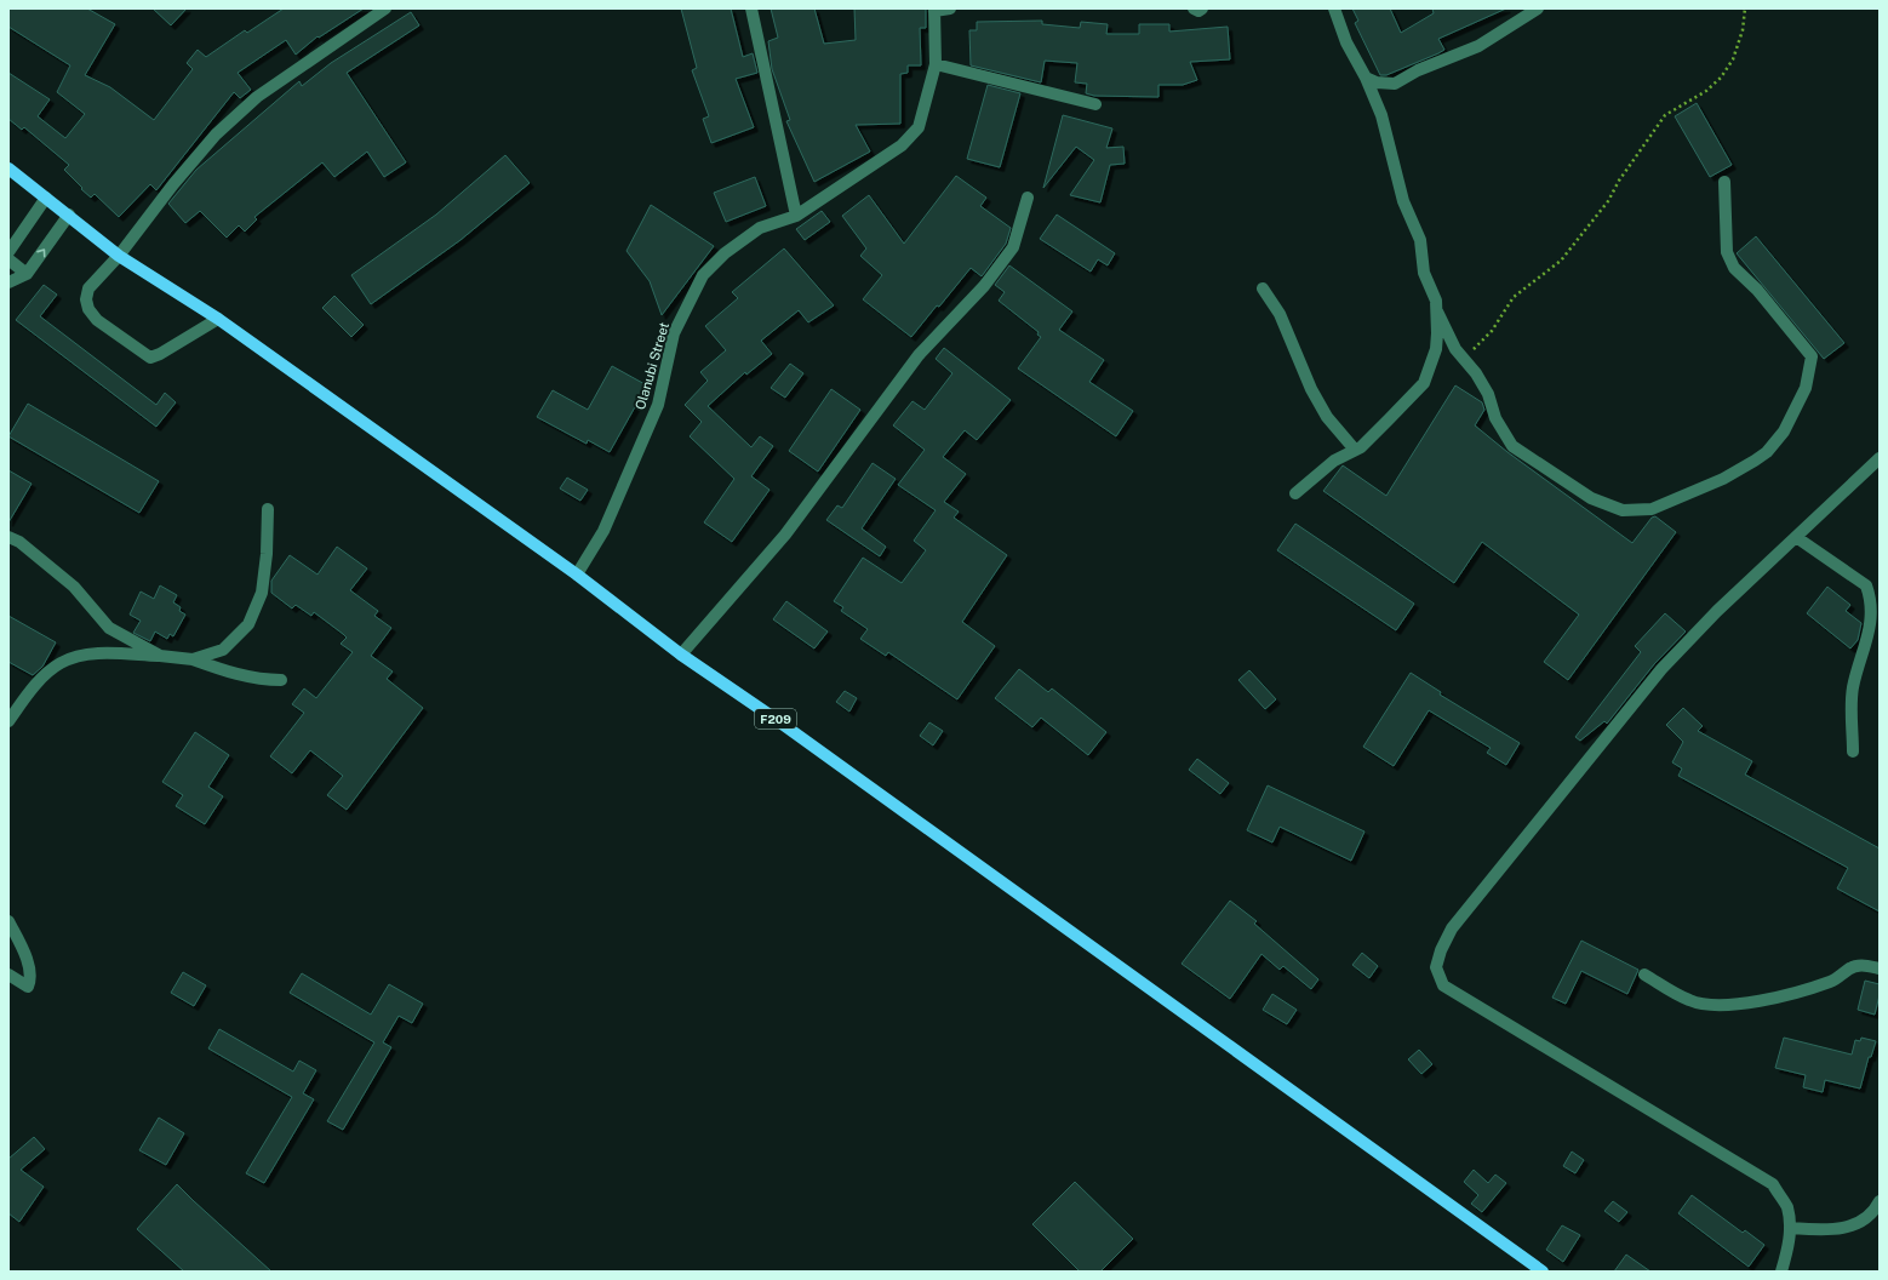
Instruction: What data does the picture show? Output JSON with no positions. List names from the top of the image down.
{
  "streets": {
    "main road": ["F209"],
    "street": ["Olanubi Street"]
  },
  "crossings": [
    ["Olanubi Street", "F209"]
  ]
}
